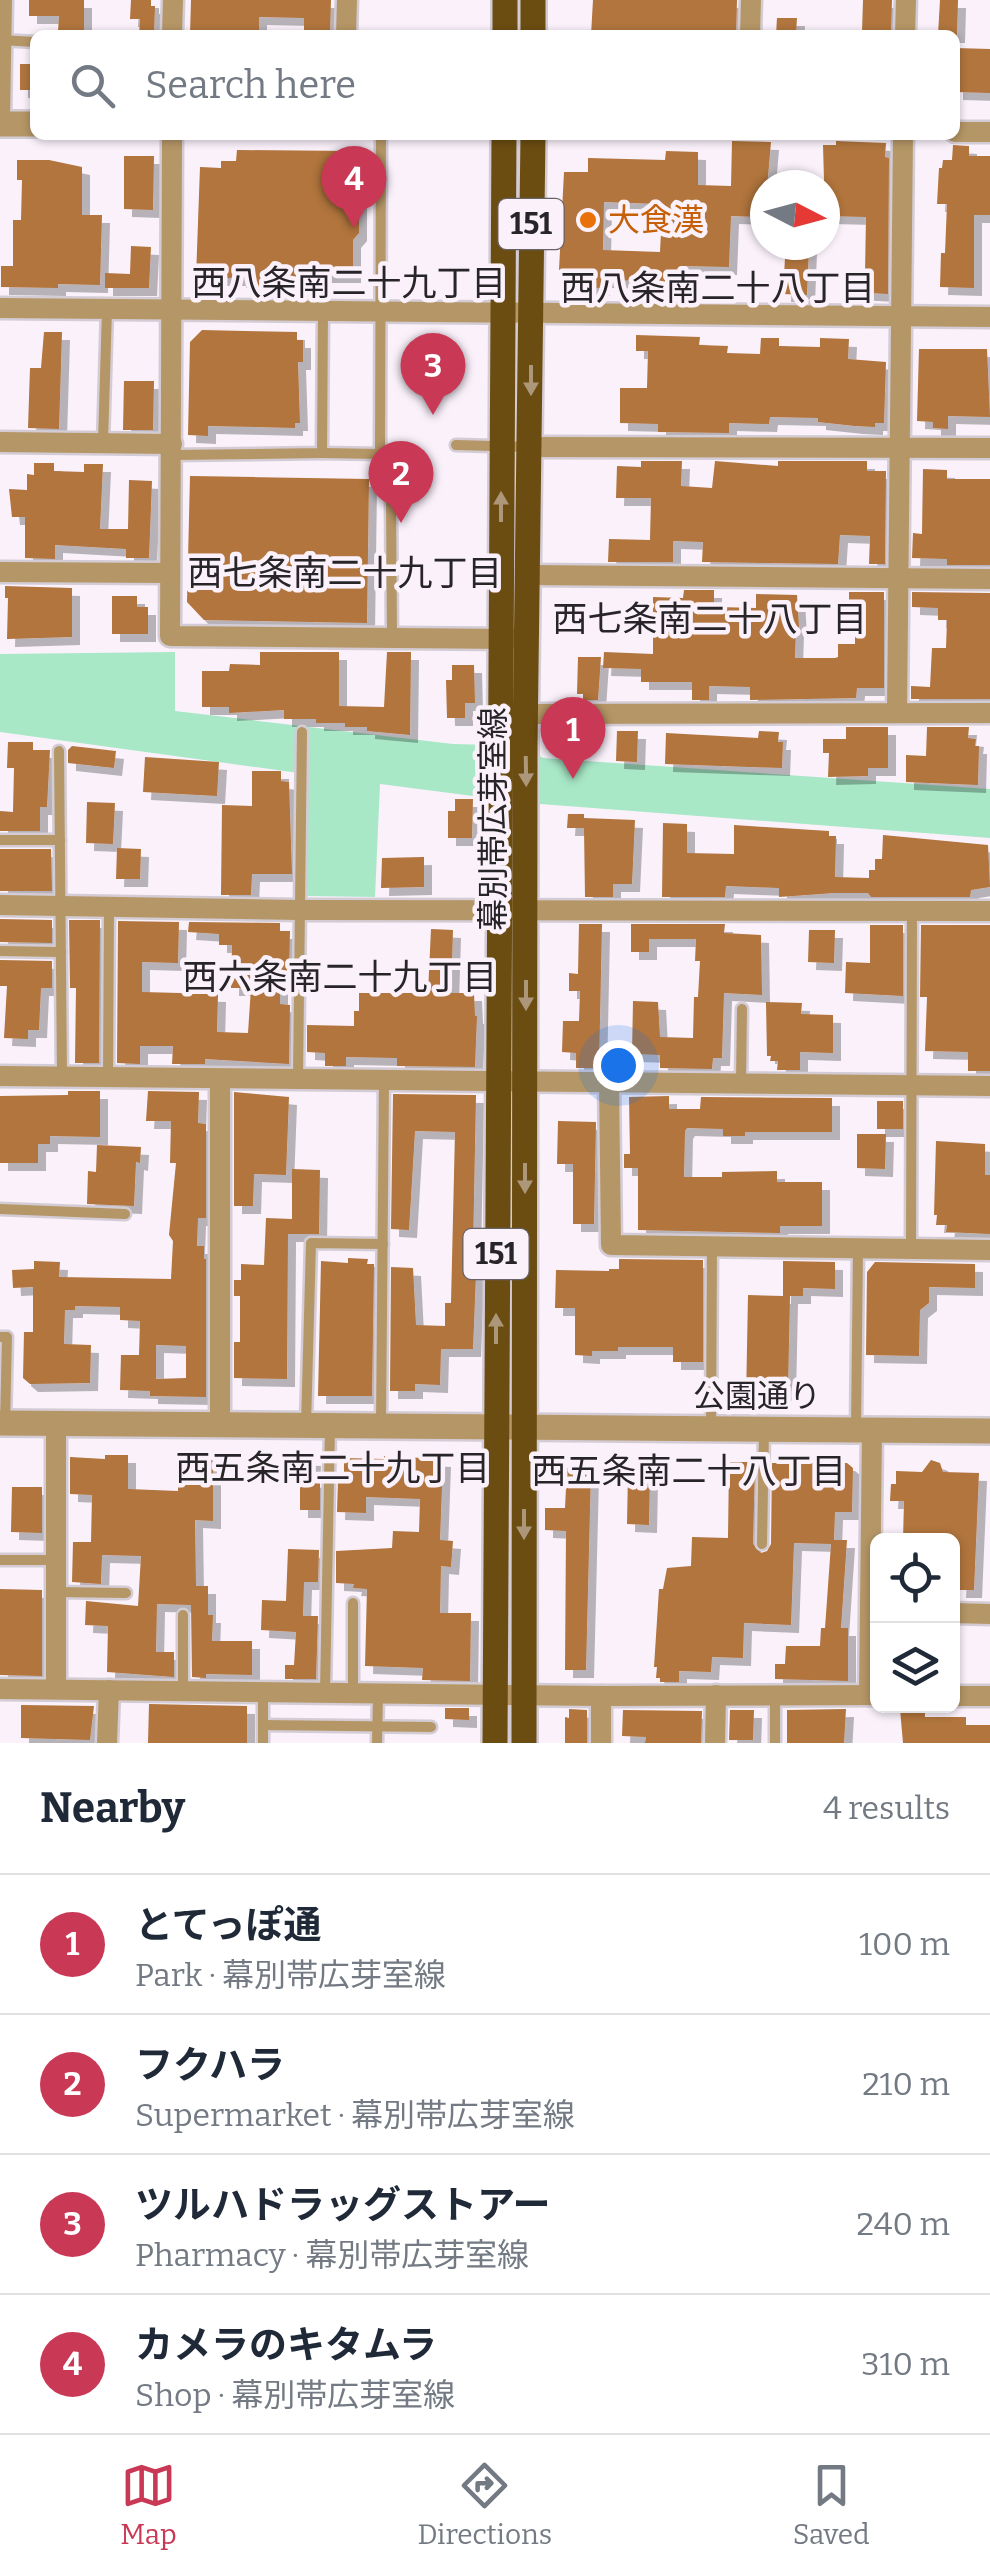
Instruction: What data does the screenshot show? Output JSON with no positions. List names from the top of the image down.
{
  "streets": {
    "main road": ["151", "幕別帯広芽室線"],
    "street": ["公園通り"]
  },
  "crossings": [
    ["幕別帯広芽室線", "公園通り"]
  ],
  "districts": [
    "西八条南二十九丁目",
    "西八条南二十八丁目",
    "西七条南二十九丁目",
    "西七条南二十八丁目",
    "西六条南二十九丁目",
    "西五条南二十九丁目",
    "西五条南二十八丁目"
  ],
  "places": ["大食漢"],
  "north": "right",
  "page": {
    "search": "Search here",
    "pins": [
      "4",
      "3",
      "2",
      "1"
    ],
    "heading": ["Nearby", "4 results"],
    "list": [
      {
        "mark": "1",
        "name": "とてっぽ通",
        "note": "Park · 幕別帯広芽室線",
        "value": "100 m"
      },
      {
        "mark": "2",
        "name": "フクハラ",
        "note": "Supermarket · 幕別帯広芽室線",
        "value": "210 m"
      },
      {
        "mark": "3",
        "name": "ツルハドラッグストアー",
        "note": "Pharmacy · 幕別帯広芽室線",
        "value": "240 m"
      },
      {
        "mark": "4",
        "name": "カメラのキタムラ",
        "note": "Shop · 幕別帯広芽室線",
        "value": "310 m"
      }
    ],
    "nav": ["Map", "Directions", "Saved"]
  }
}
